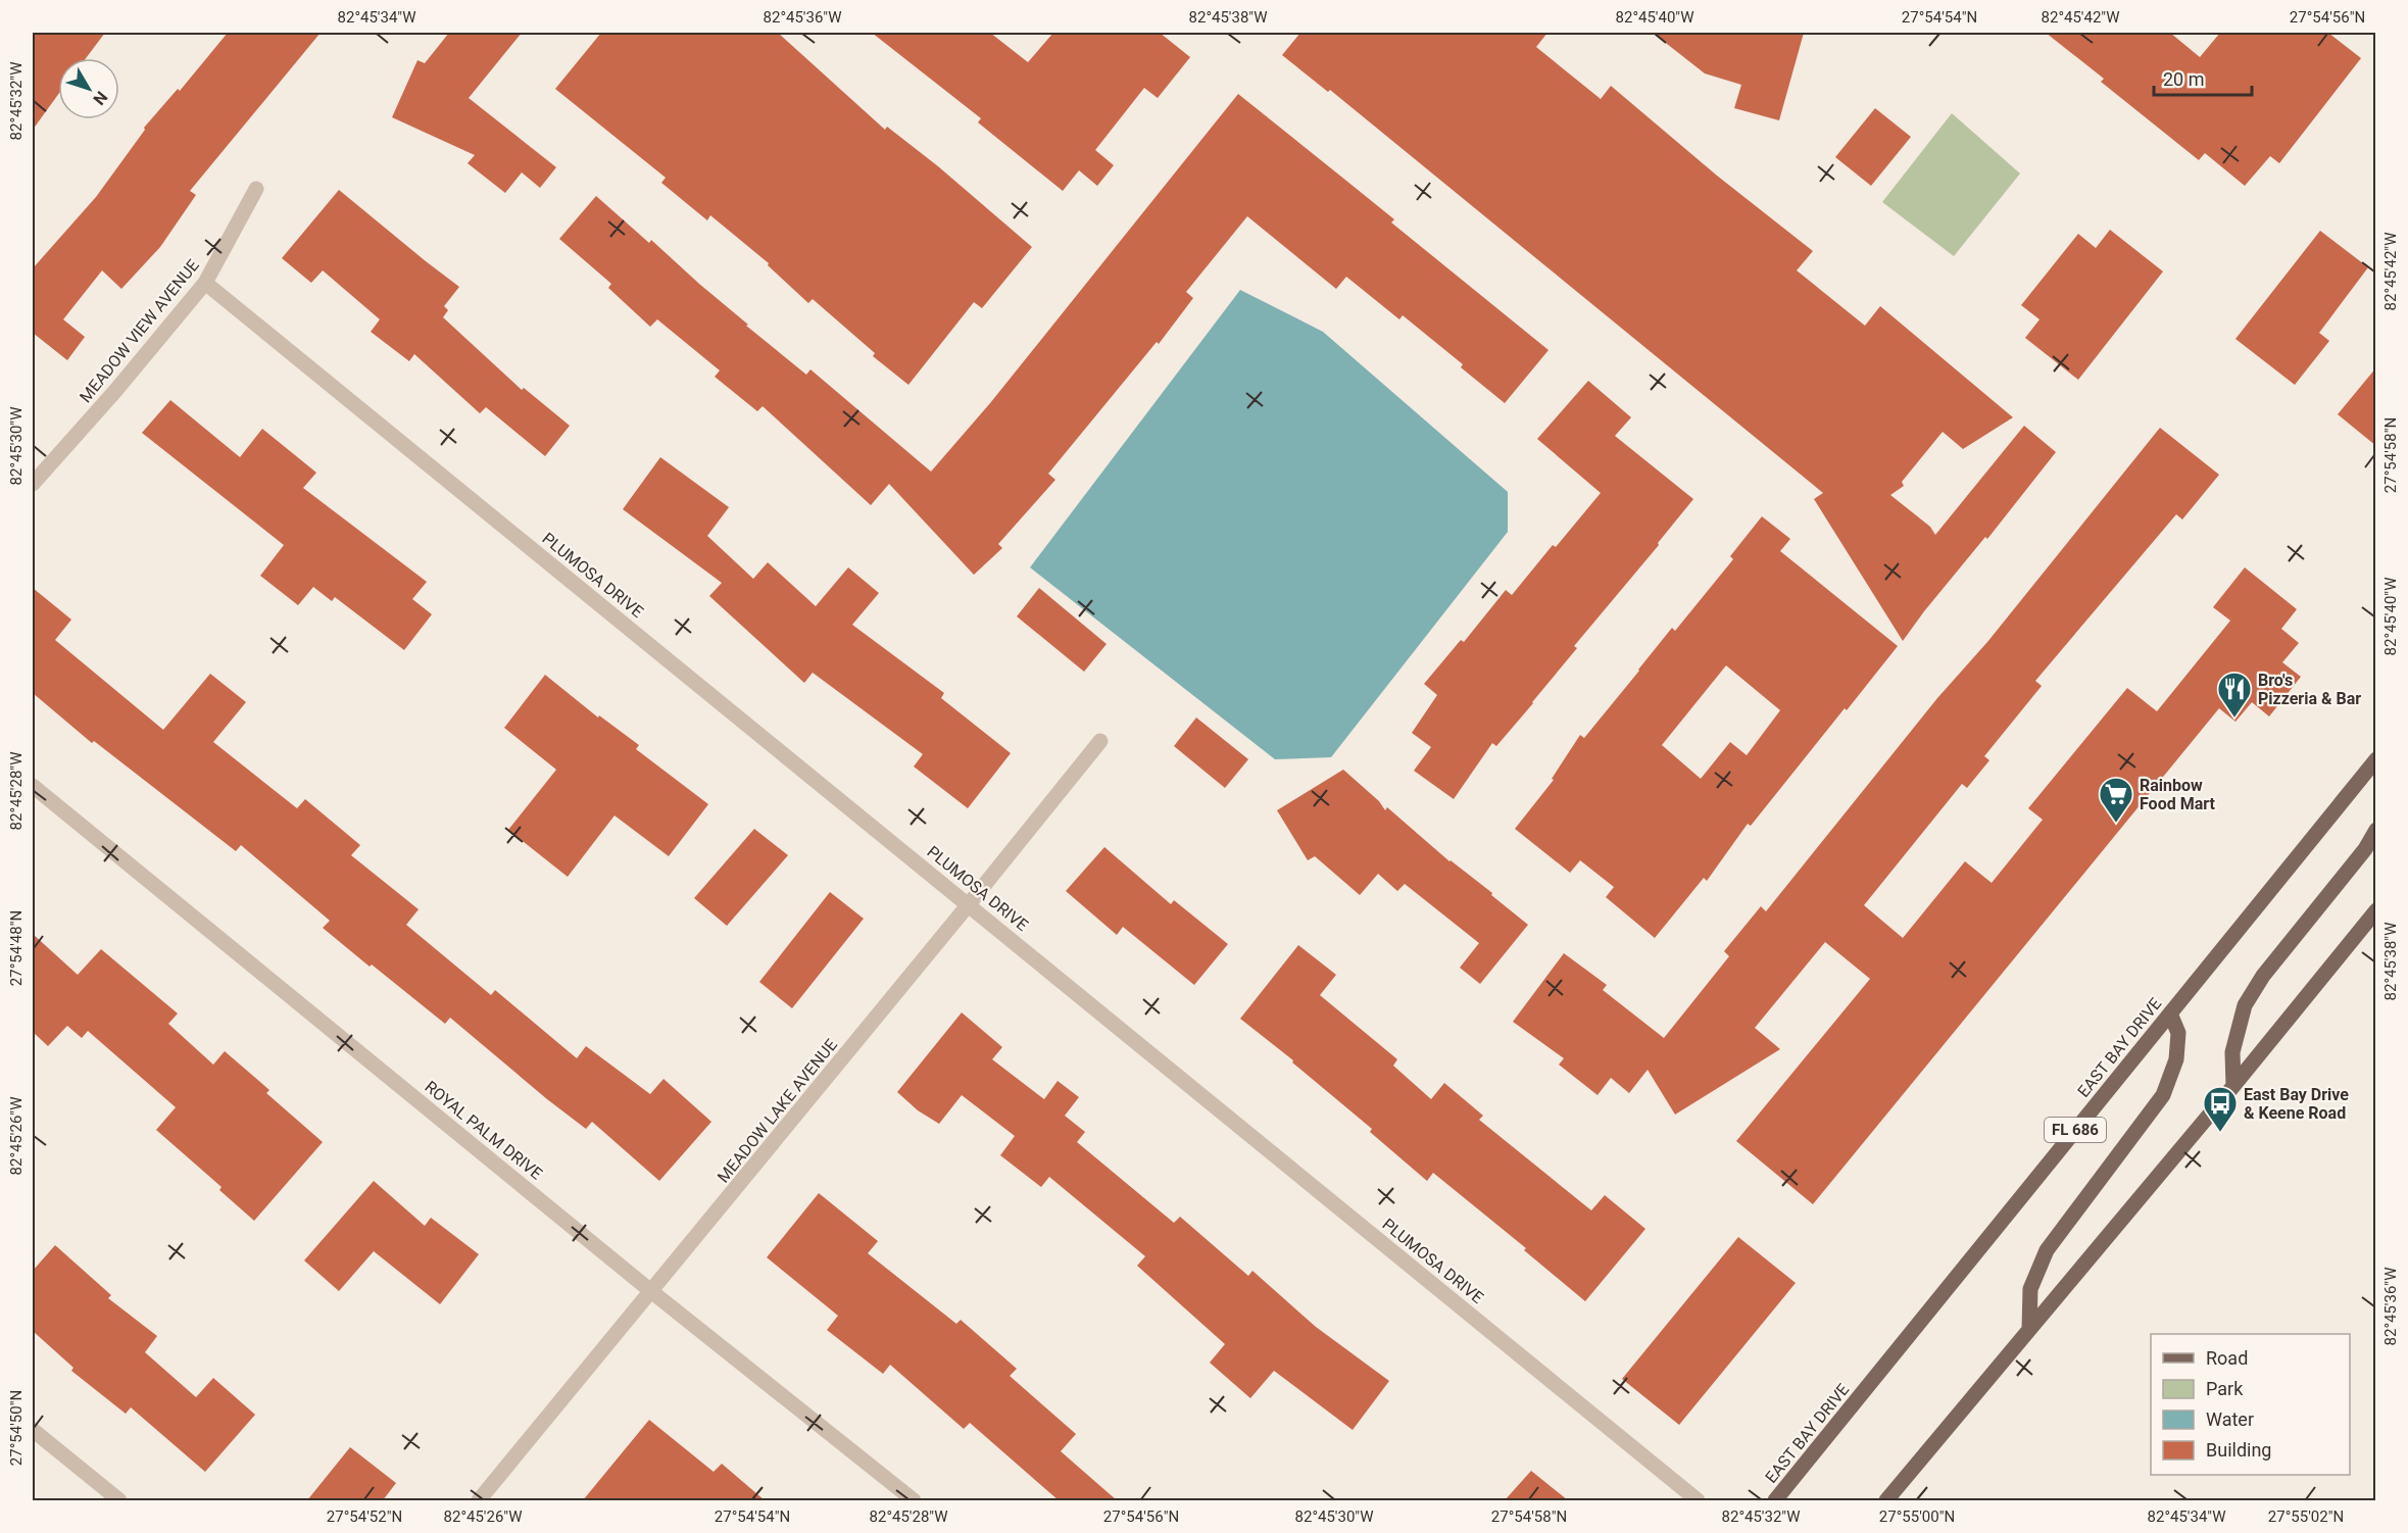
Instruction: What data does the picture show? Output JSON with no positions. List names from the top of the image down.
{
  "streets": {
    "main road": ["EAST BAY DRIVE", "FL 686"],
    "street": [
      "MEADOW VIEW AVENUE",
      "PLUMOSA DRIVE",
      "MEADOW LAKE AVENUE",
      "ROYAL PALM DRIVE"
    ]
  },
  "crossings": [
    ["MEADOW VIEW AVENUE", "PLUMOSA DRIVE"],
    ["PLUMOSA DRIVE", "MEADOW LAKE AVENUE"],
    ["MEADOW LAKE AVENUE", "ROYAL PALM DRIVE"]
  ],
  "places": {
    "restaurant": ["Bro's Pizzeria & Bar"],
    "supermarket": ["Rainbow Food Mart"],
    "bus stop": ["East Bay Drive & Keene Road"]
  },
  "legend": [
    "Road",
    "Park",
    "Water",
    "Building"
  ],
  "scale_bar": "20 m",
  "north": "bottom right",
  "coordinates": [
    "82°45'34\"W",
    "82°45'36\"W",
    "82°45'38\"W",
    "82°45'40\"W",
    "27°54'54\"N",
    "82°45'42\"W",
    "27°54'56\"N",
    "82°45'32\"W",
    "82°45'30\"W",
    "27°54'58\"N",
    "82°45'28\"W",
    "27°54'48\"N",
    "82°45'26\"W",
    "27°54'50\"N",
    "27°54'52\"N",
    "27°55'00\"N",
    "27°55'02\"N"
  ]
}
